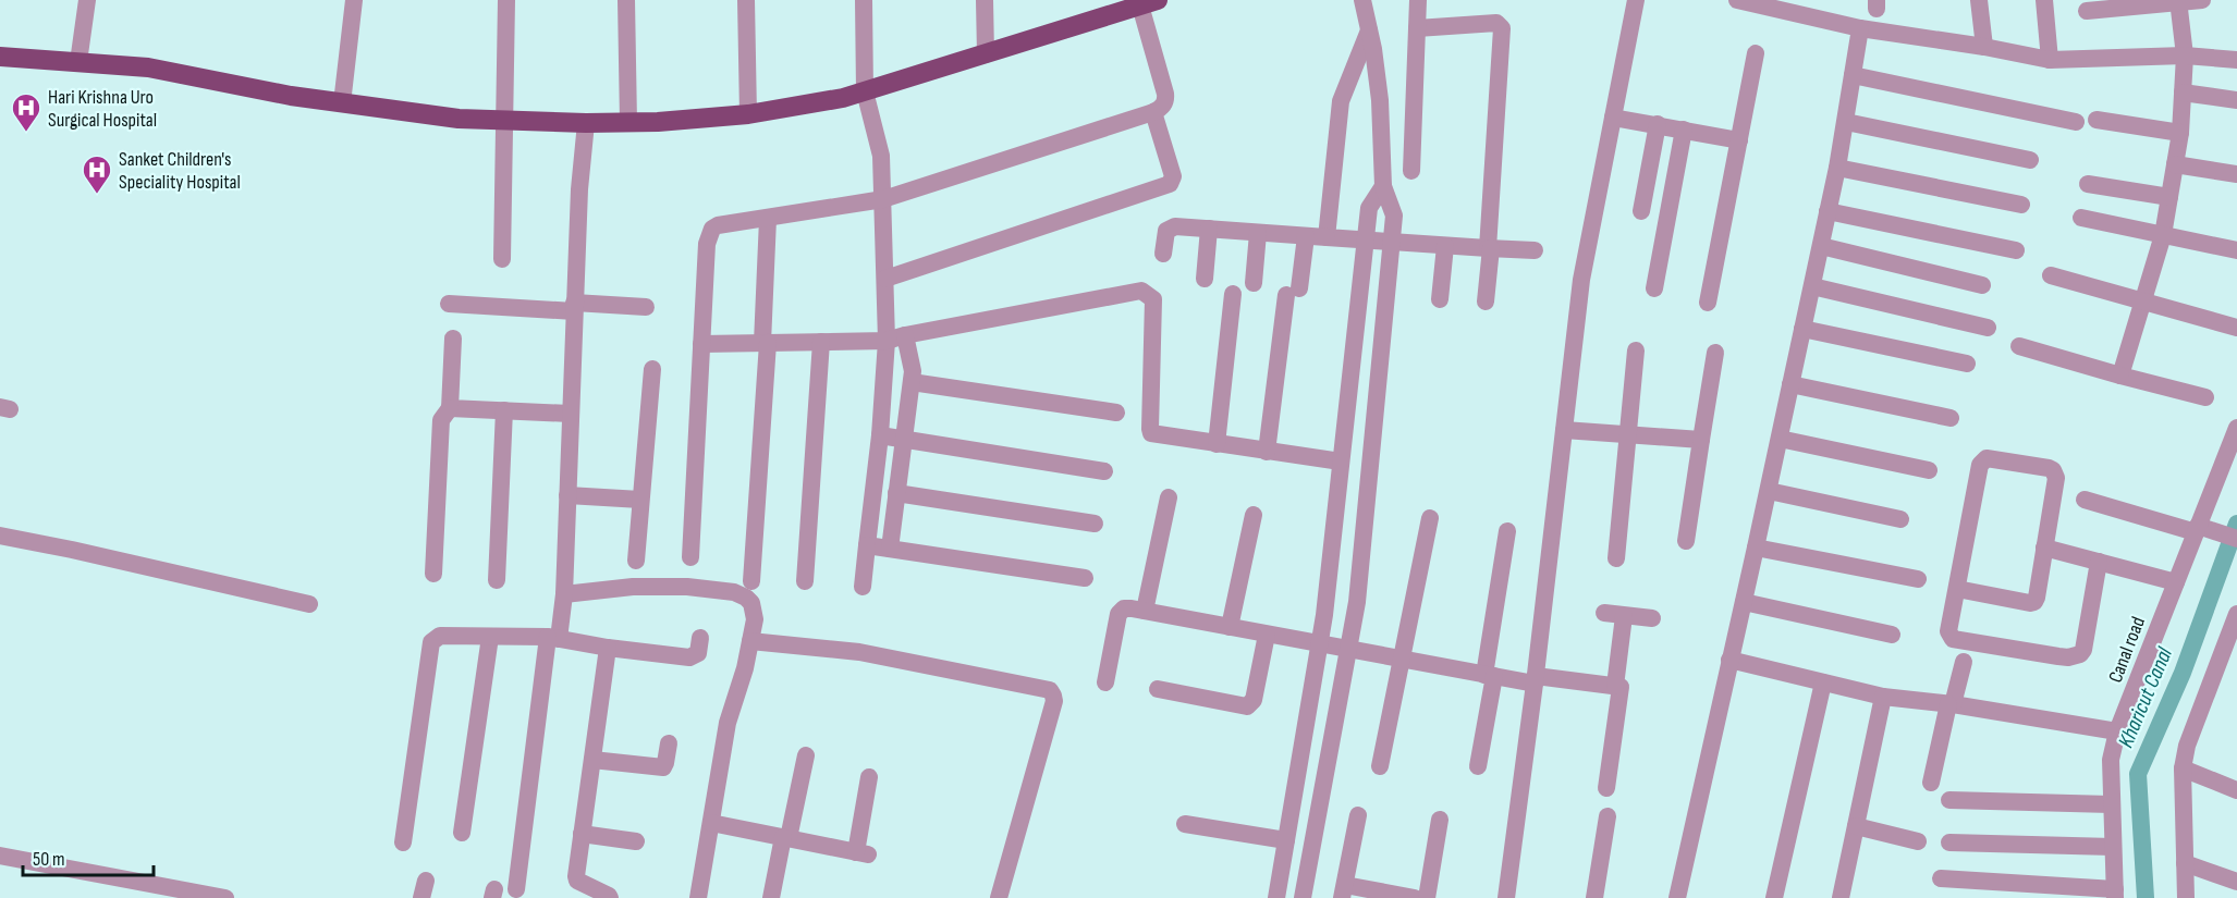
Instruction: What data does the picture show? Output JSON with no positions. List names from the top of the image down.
{
  "streets": {
    "street": ["Canal road"]
  },
  "water": ["Kharicut Canal"],
  "places": {
    "hospital": ["Hari Krishna Uro Surgical Hospital", "Sanket Children's Speciality Hospital"]
  },
  "scale_bar": "50 m"
}
